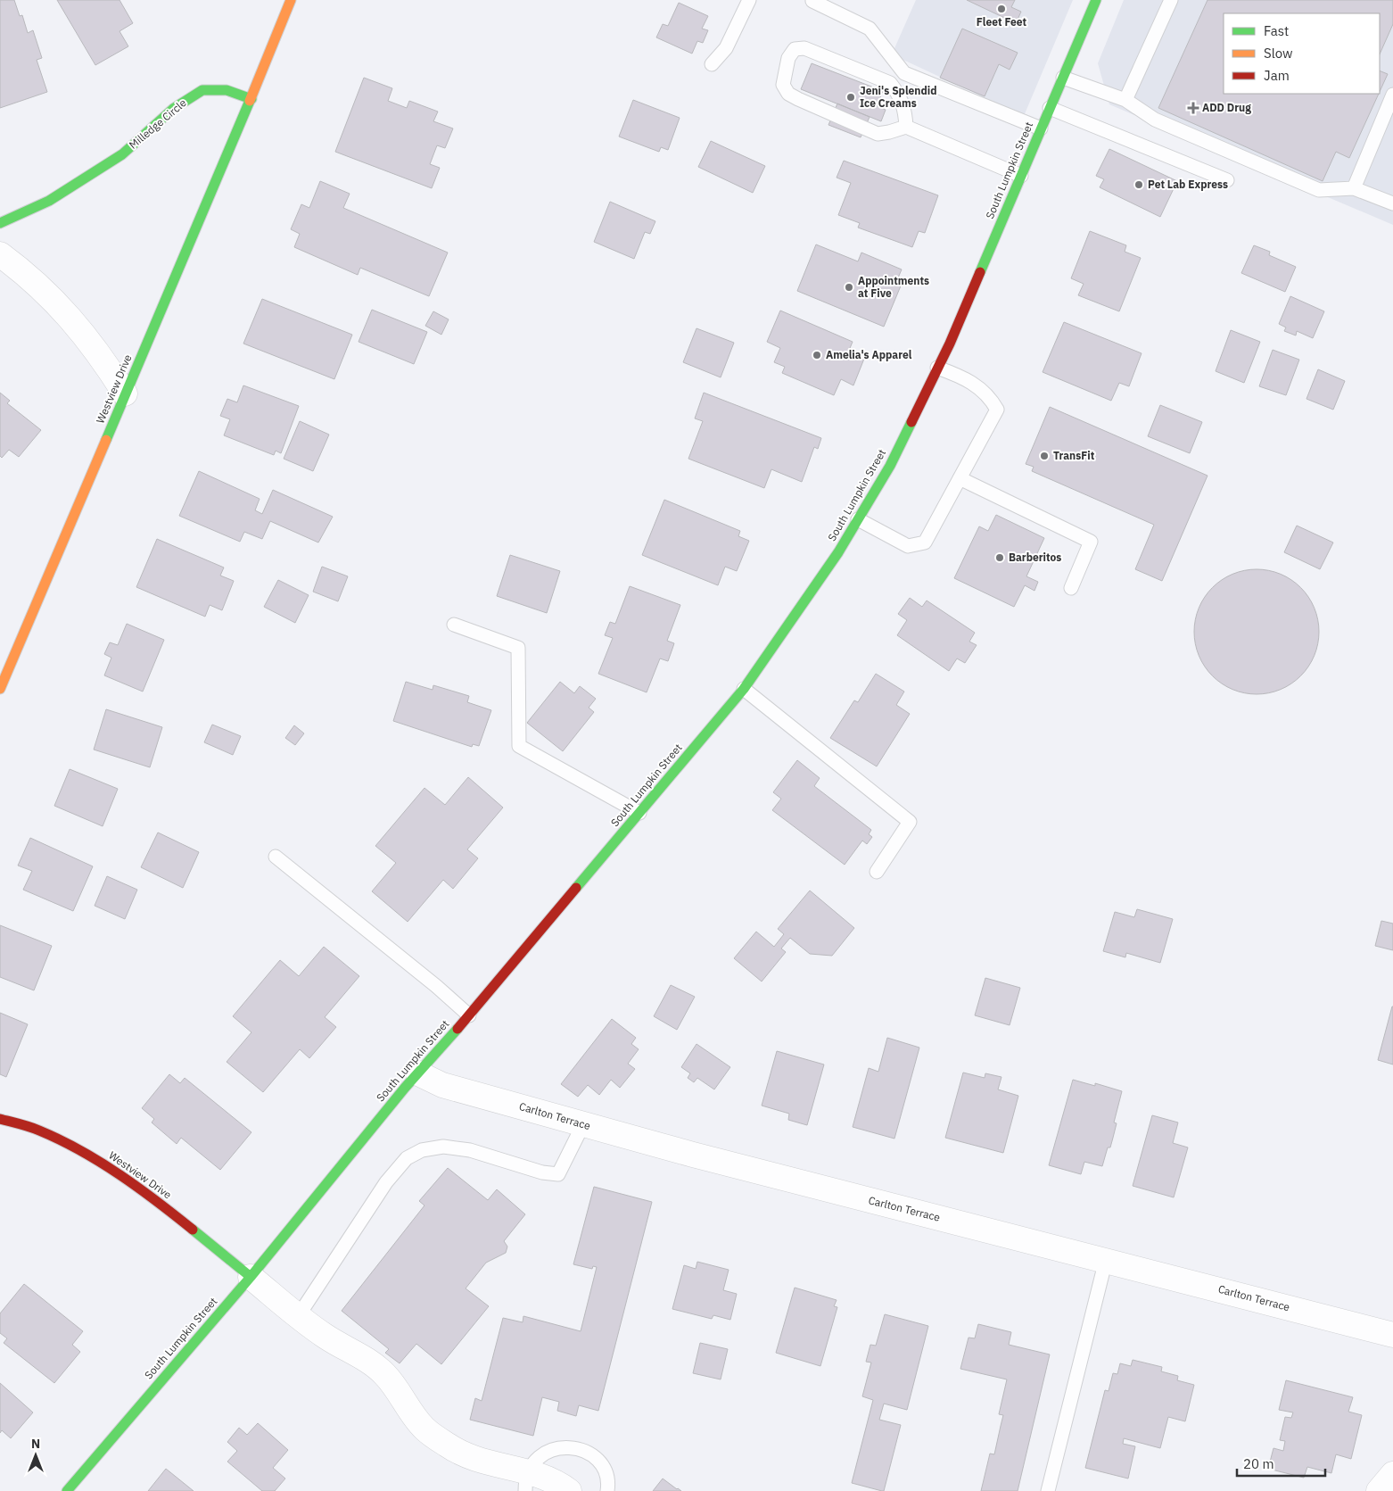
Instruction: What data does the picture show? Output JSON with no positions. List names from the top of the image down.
{
  "streets": {
    "main road": ["Milledge Circle", "South Lumpkin Street", "Westview Drive"],
    "street": ["Carlton Terrace"]
  },
  "crossings": [
    ["Milledge Circle", "Westview Drive"],
    ["South Lumpkin Street", "Westview Drive"],
    ["South Lumpkin Street", "Carlton Terrace"]
  ],
  "places": {
    "other": [
      "Fleet Feet",
      "Jeni's Splendid Ice Creams",
      "Pet Lab Express",
      "Appointments at Five",
      "Amelia's Apparel",
      "TransFit",
      "Barberitos"
    ],
    "health": ["ADD Drug"]
  },
  "legend": ["Fast", "Slow", "Jam"],
  "scale_bar": "20 m",
  "north": "top"
}
